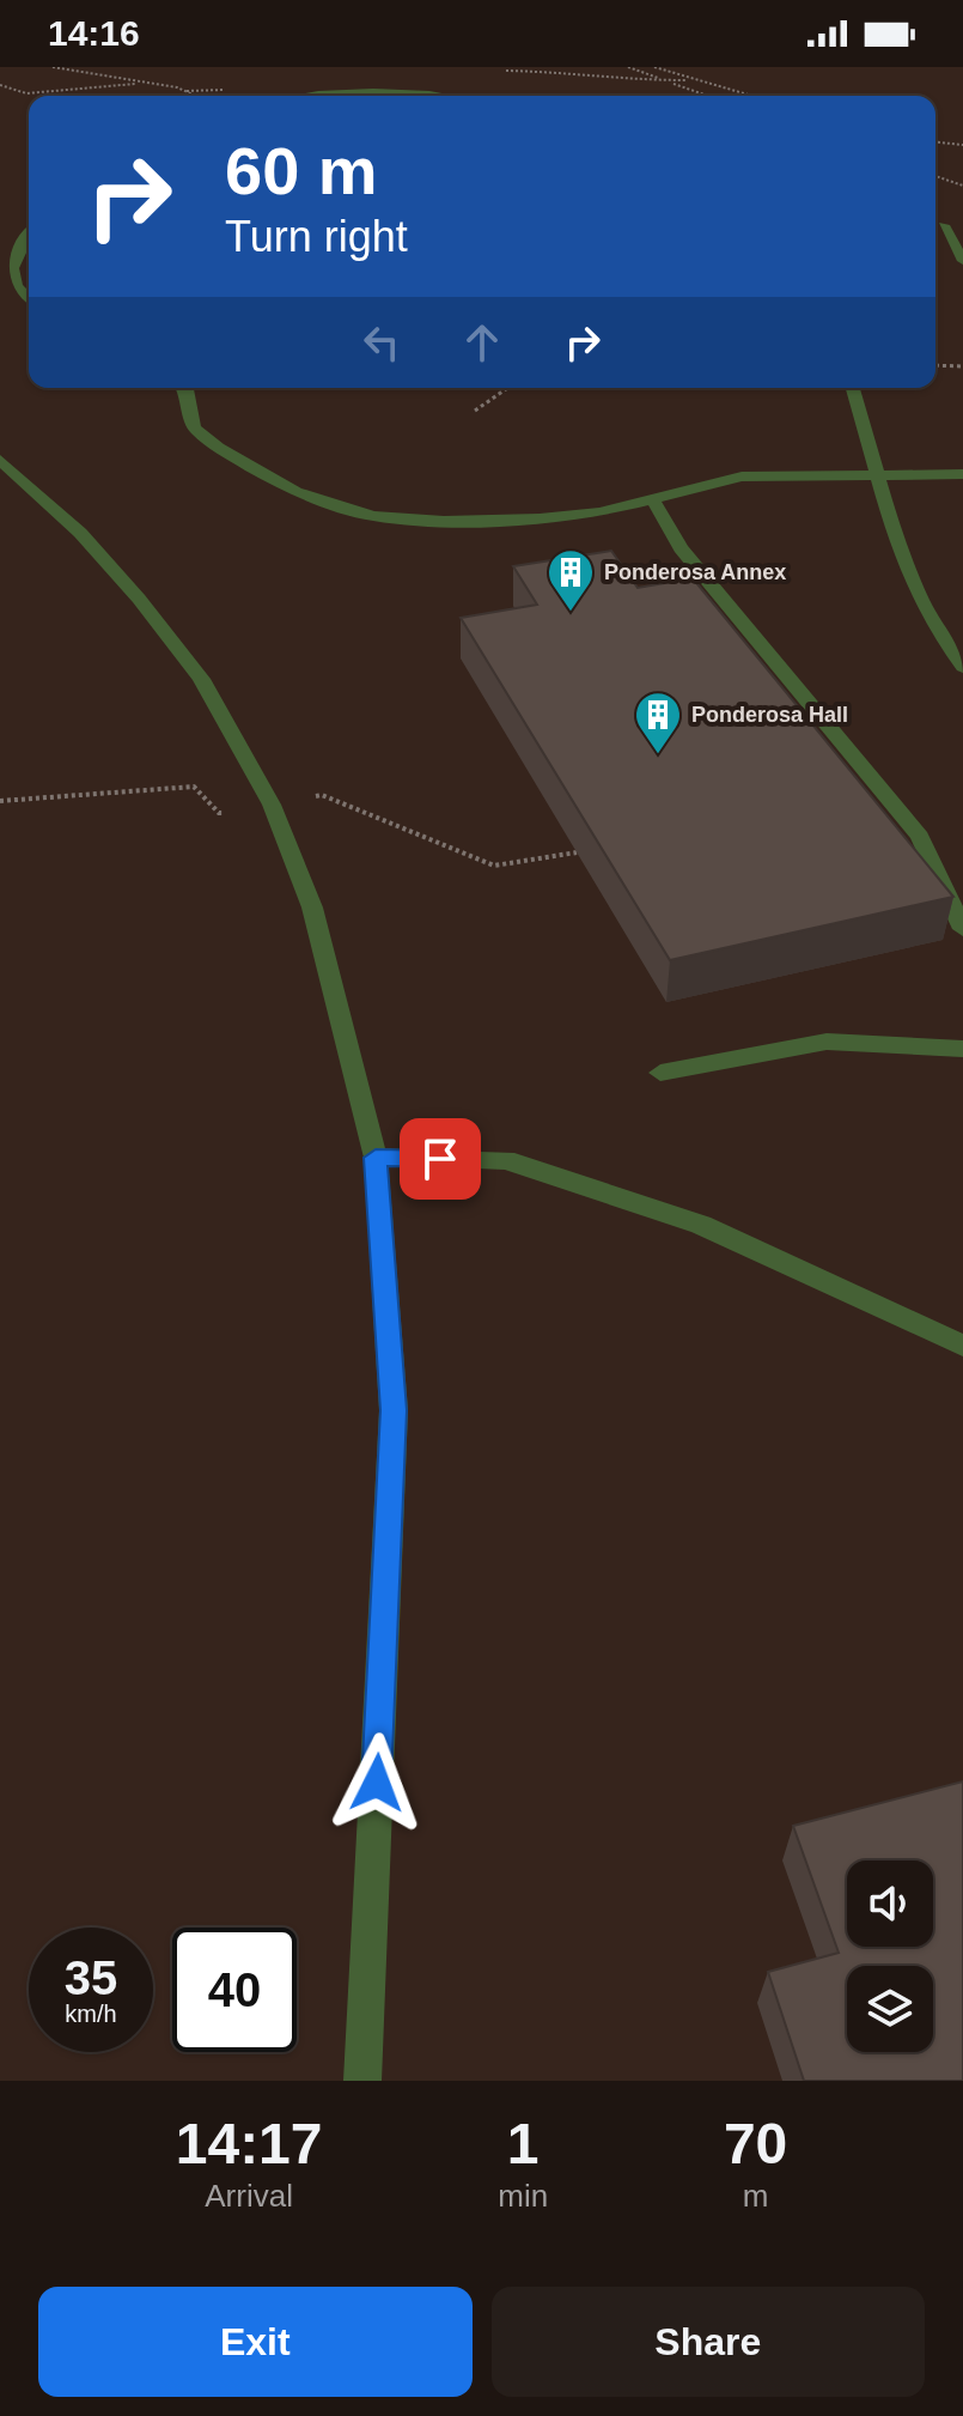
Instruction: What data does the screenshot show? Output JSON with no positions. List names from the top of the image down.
{
  "places": {
    "building": ["Ponderosa Annex", "Ponderosa Hall"]
  },
  "page": {
    "status": "14:16",
    "turn": ["60 m", "Turn right"],
    "speed": "35 km/h",
    "limit": "40",
    "eta": [
      "14:17",
      "Arrival",
      "1",
      "min",
      "70",
      "m"
    ],
    "buttons": ["Exit", "Share"]
  }
}
